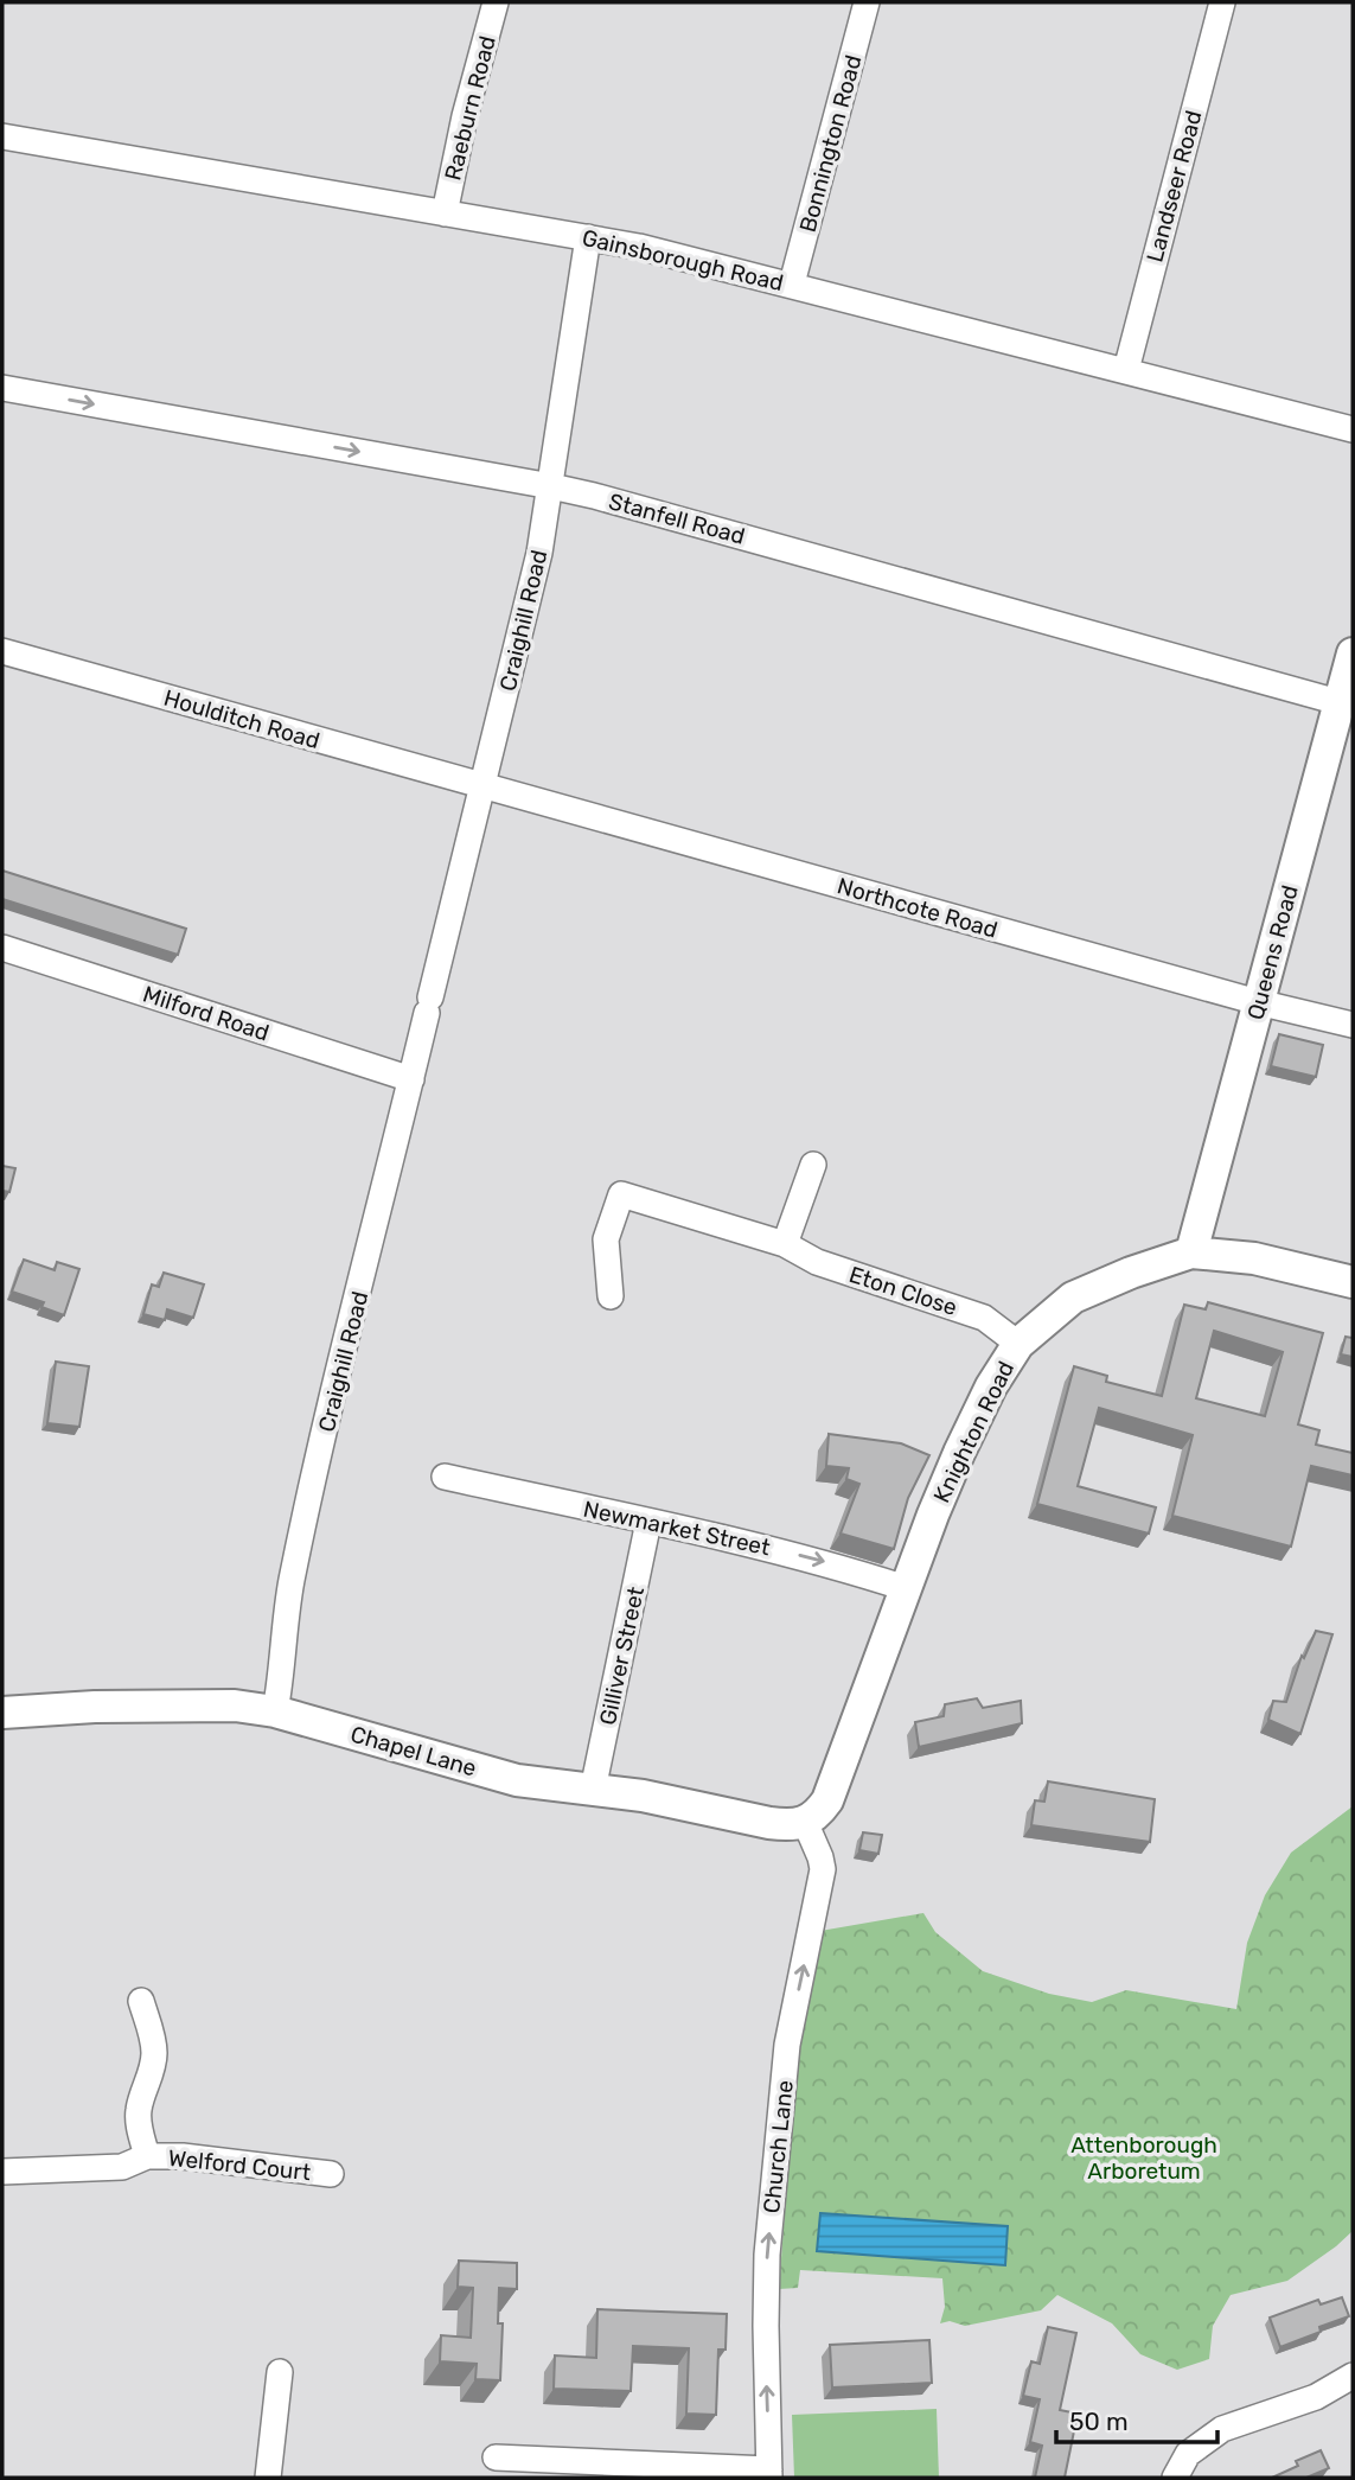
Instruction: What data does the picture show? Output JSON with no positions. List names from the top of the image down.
{
  "streets": {
    "street": [
      "Raeburn Road",
      "Bonnington Road",
      "Landseer Road",
      "Gainsborough Road",
      "Stanfell Road",
      "Craighill Road",
      "Houlditch Road",
      "Northcote Road",
      "Queens Road",
      "Milford Road",
      "Eton Close",
      "Knighton Road",
      "Newmarket Street",
      "Gilliver Street",
      "Chapel Lane",
      "Church Lane",
      "Welford Court"
    ]
  },
  "crossings": [
    ["Raeburn Road", "Gainsborough Road"],
    ["Bonnington Road", "Gainsborough Road"],
    ["Landseer Road", "Gainsborough Road"],
    ["Gainsborough Road", "Craighill Road"],
    ["Stanfell Road", "Craighill Road"],
    ["Stanfell Road", "Queens Road"],
    ["Craighill Road", "Houlditch Road"],
    ["Craighill Road", "Northcote Road"],
    ["Craighill Road", "Milford Road"],
    ["Craighill Road", "Chapel Lane"],
    ["Houlditch Road", "Northcote Road"],
    ["Northcote Road", "Queens Road"],
    ["Queens Road", "Knighton Road"],
    ["Eton Close", "Knighton Road"],
    ["Knighton Road", "Newmarket Street"],
    ["Knighton Road", "Chapel Lane"],
    ["Knighton Road", "Church Lane"],
    ["Newmarket Street", "Gilliver Street"],
    ["Gilliver Street", "Chapel Lane"],
    ["Chapel Lane", "Church Lane"]
  ],
  "one_way": ["Stanfell Road", "Newmarket Street", "Church Lane"],
  "parks": ["Attenborough Arboretum"],
  "scale_bar": "50 m"
}
